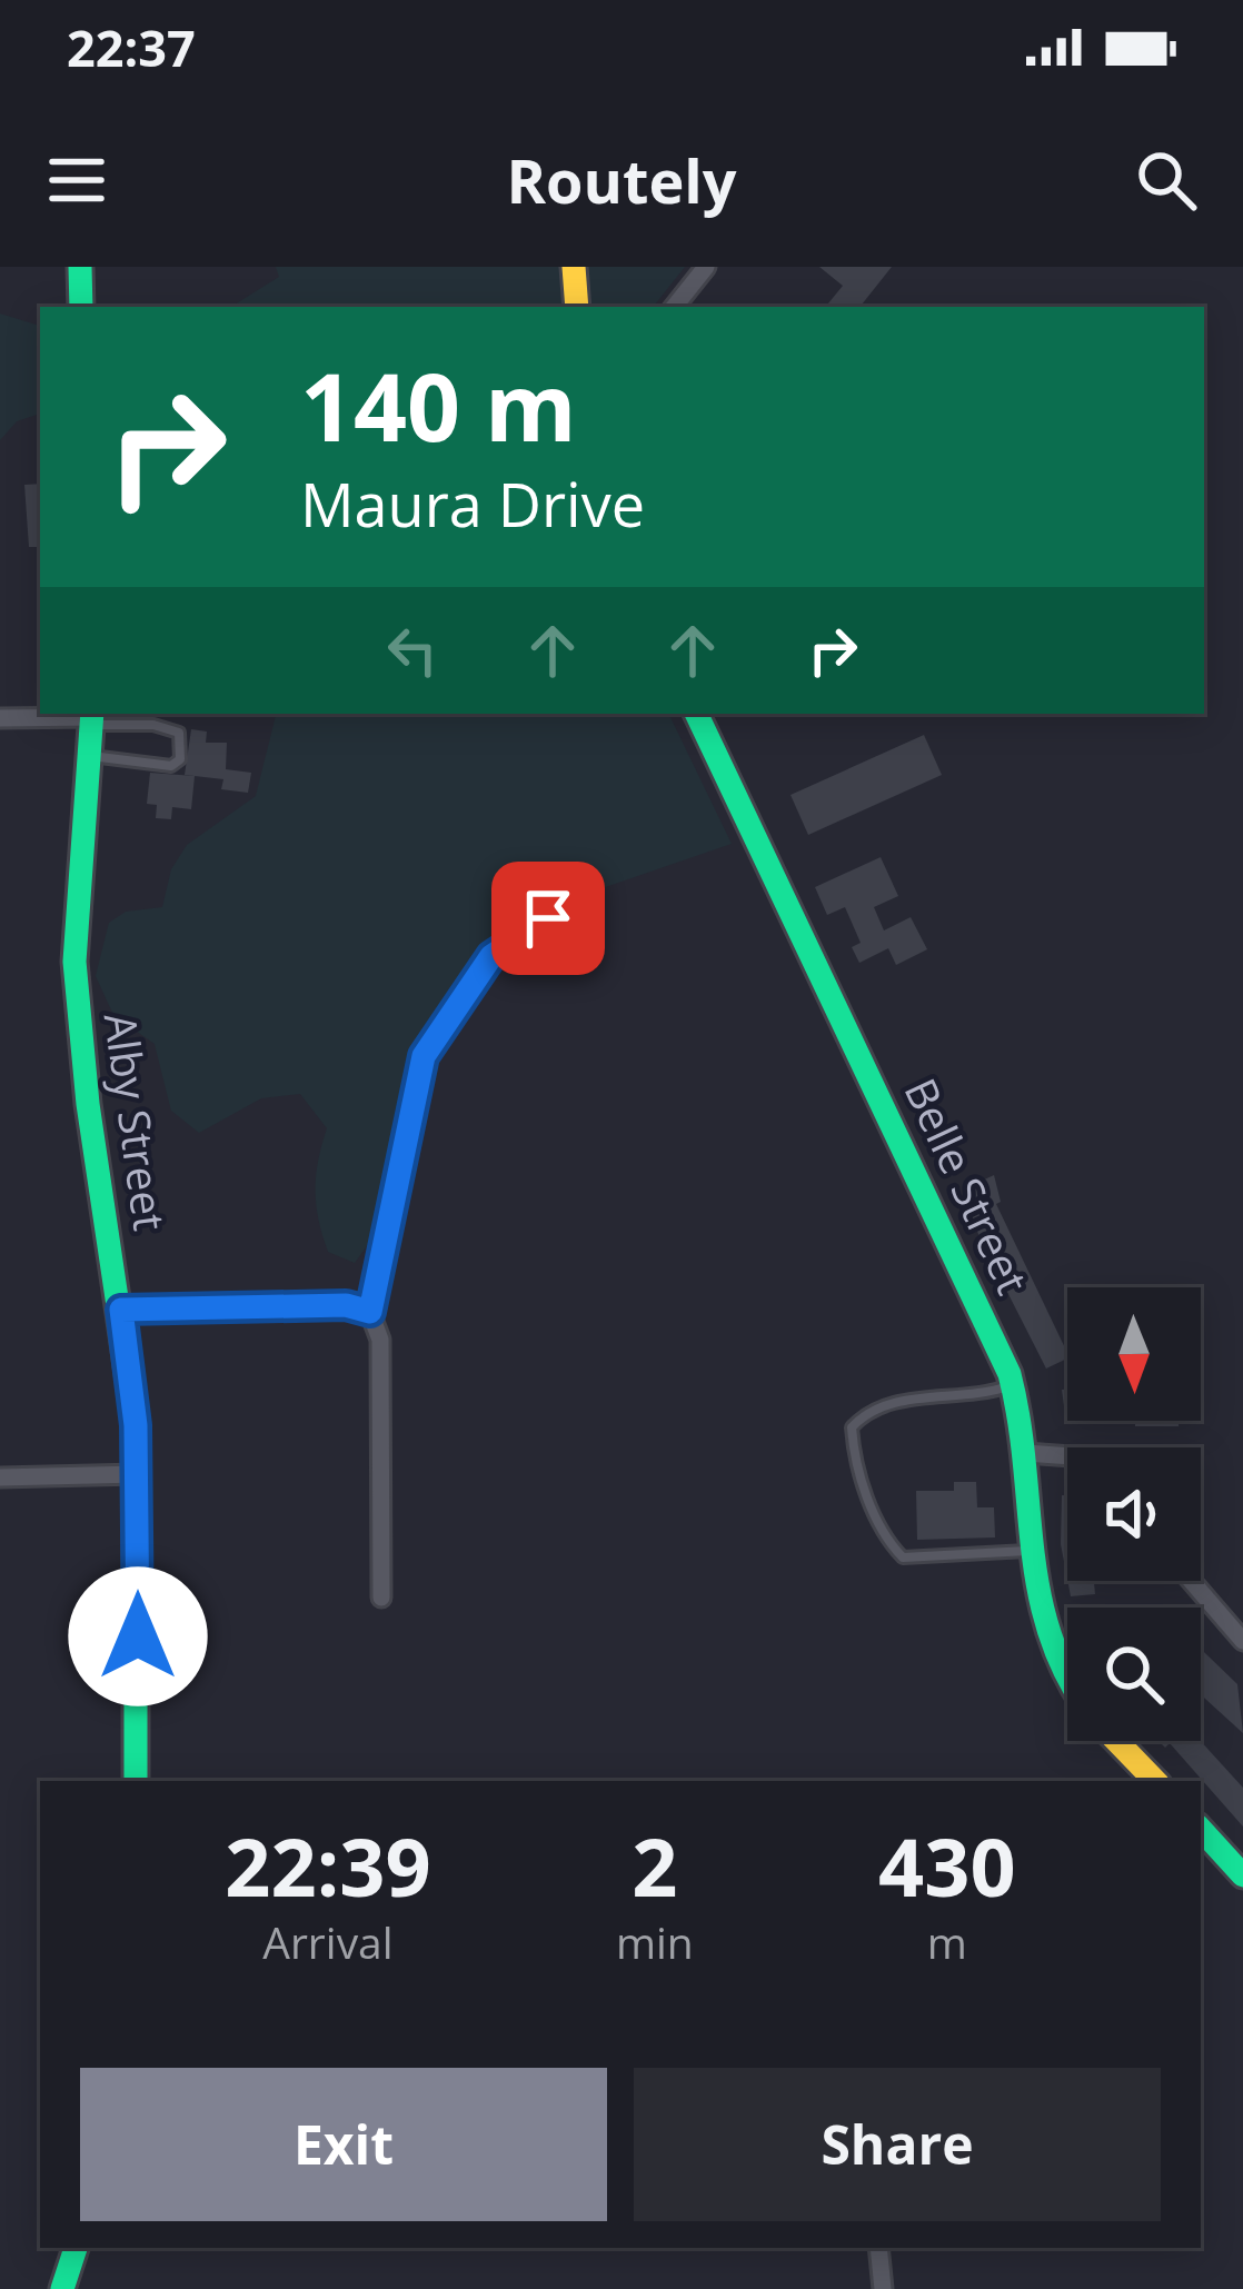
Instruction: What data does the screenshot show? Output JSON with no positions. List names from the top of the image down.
{
  "streets": {
    "street": ["Alby Street", "Belle Street"]
  },
  "north": "bottom",
  "page": {
    "status": "22:37",
    "header": "Routely",
    "turn": ["140 m", "Maura Drive"],
    "eta": [
      "22:39",
      "Arrival",
      "2",
      "min",
      "430",
      "m"
    ],
    "buttons": ["Exit", "Share"]
  }
}
